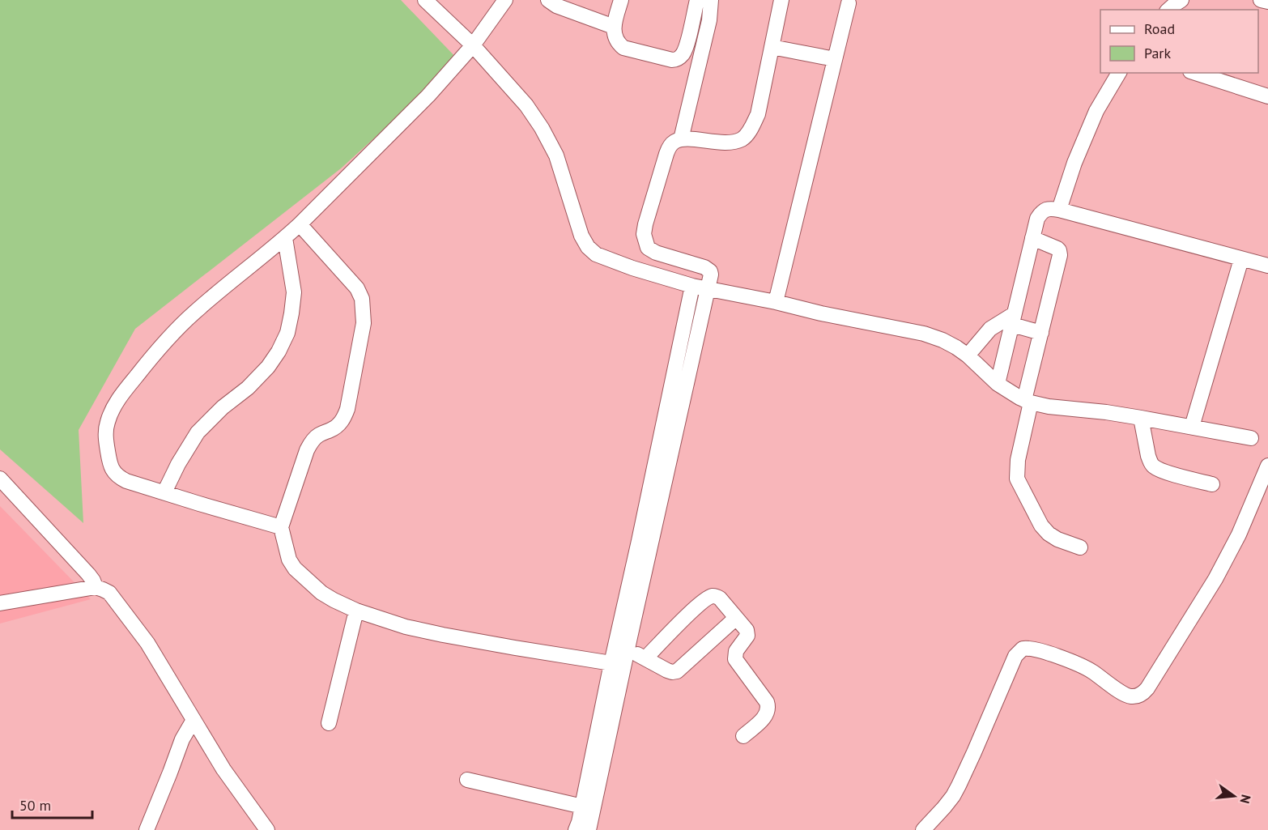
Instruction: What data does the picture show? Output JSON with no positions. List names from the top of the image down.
{
  "legend": ["Road", "Park"],
  "scale_bar": "50 m",
  "north": "right"
}
